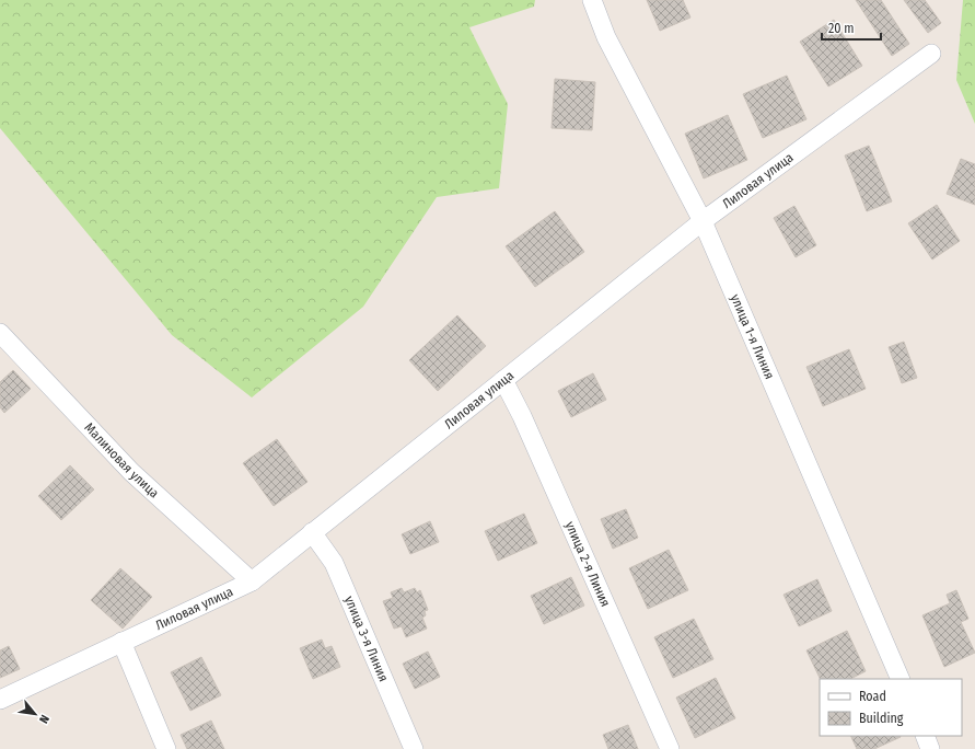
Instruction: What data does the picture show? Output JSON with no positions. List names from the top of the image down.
{
  "streets": {
    "lane": [
      "Лиловая улица",
      "улица 1-я Линия",
      "Малиновая улица",
      "улица 2-я Линия",
      "улица 3-я Линия"
    ]
  },
  "crossings": [
    ["Лиловая улица", "улица 1-я Линия"],
    ["Лиловая улица", "Малиновая улица"],
    ["Лиловая улица", "улица 2-я Линия"],
    ["Лиловая улица", "улица 3-я Линия"]
  ],
  "legend": ["Road", "Building"],
  "scale_bar": "20 m",
  "north": "bottom right"
}
